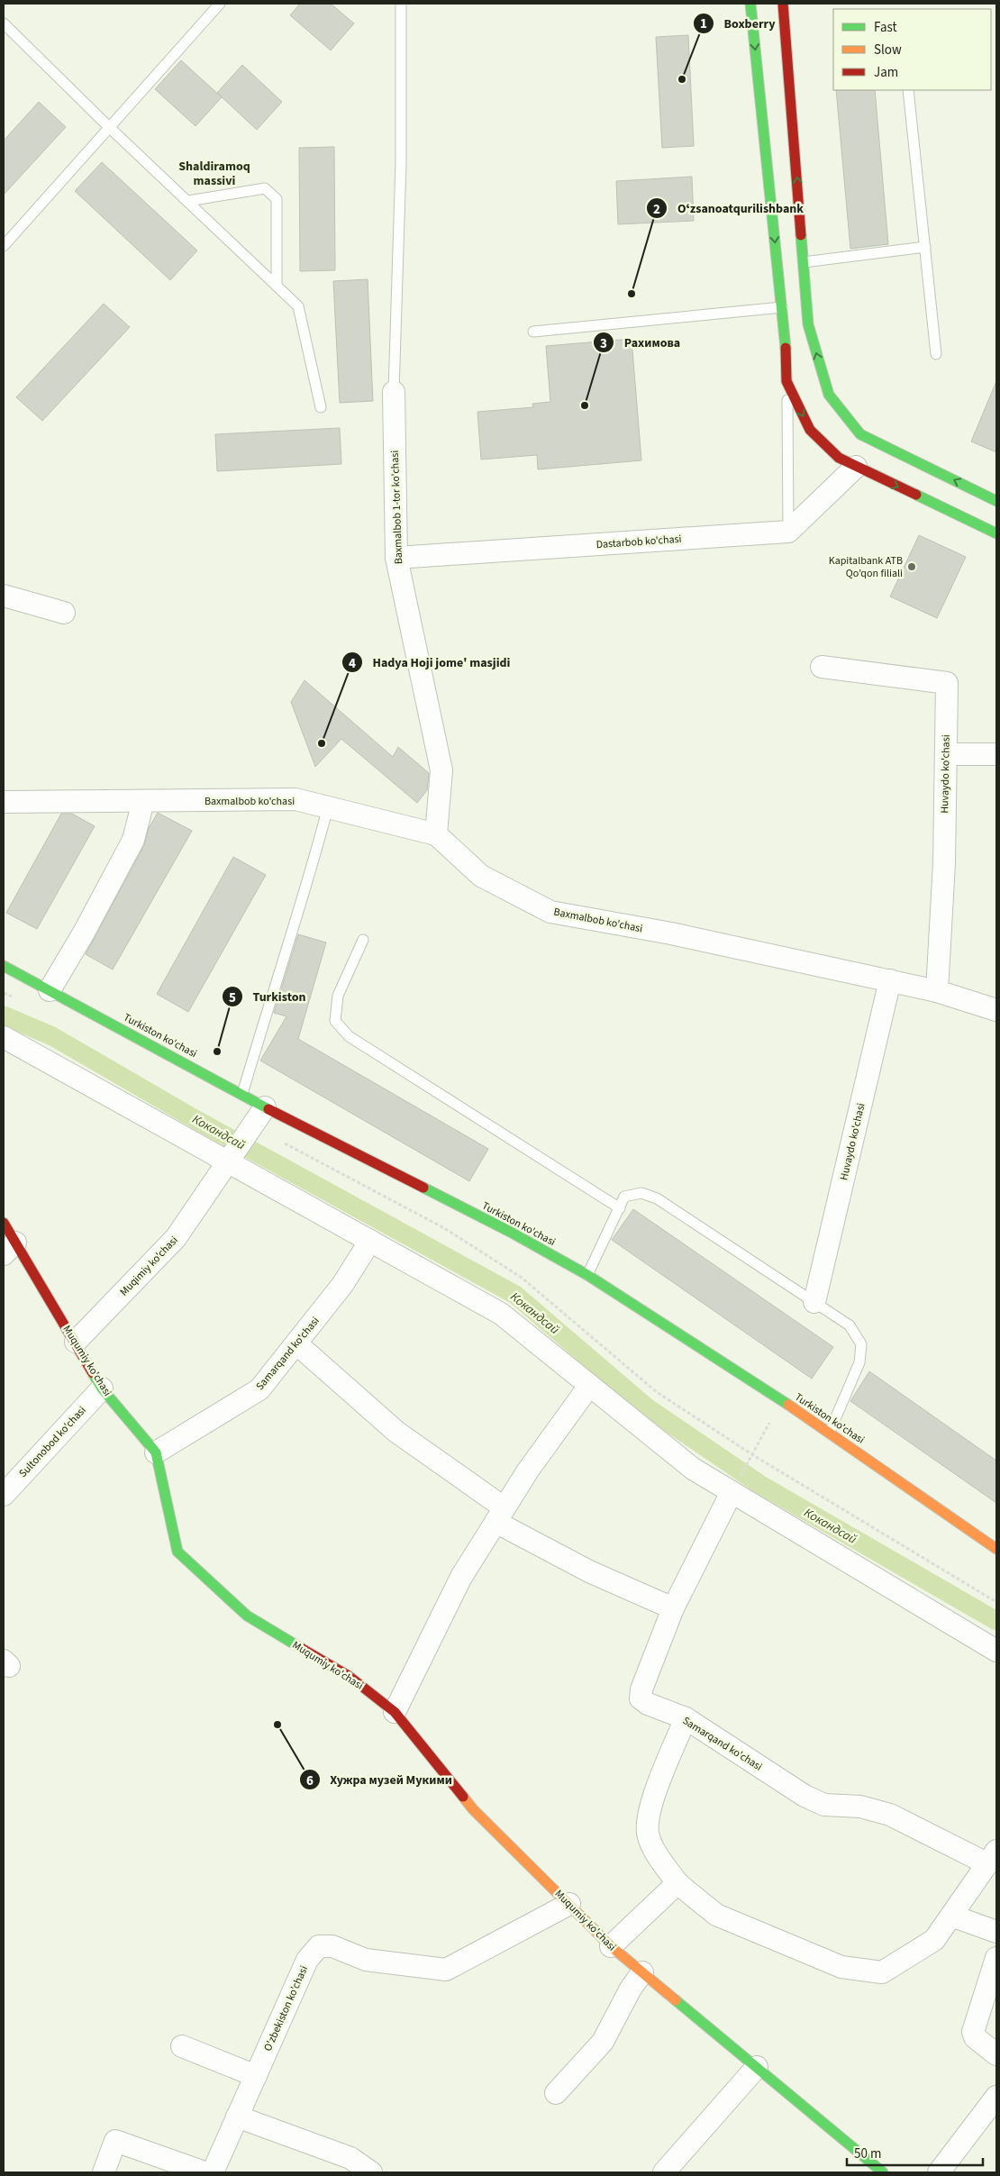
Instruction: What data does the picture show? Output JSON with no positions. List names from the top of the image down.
{
  "streets": {
    "main road": ["Turkiston ko'chasi", "Muqumiy ko'chasi"],
    "street": [
      "Baxmalbob 1-tor ko'chasi",
      "Dastarbob ko'chasi",
      "Huvaydo ko'chasi",
      "Baxmalbob ko'chasi",
      "Muqimiy ko'chasi",
      "Samarqand ko'chasi",
      "Sultonobod ko'chasi",
      "O'zbekiston ko'chasi"
    ]
  },
  "crossings": [
    ["Baxmalbob 1-tor ko'chasi", "Dastarbob ko'chasi"],
    ["Baxmalbob 1-tor ko'chasi", "Baxmalbob ko'chasi"],
    ["Huvaydo ko'chasi", "Baxmalbob ko'chasi"],
    ["Turkiston ko'chasi", "Muqimiy ko'chasi"],
    ["Muqimiy ko'chasi", "Muqumiy ko'chasi"],
    ["Samarqand ko'chasi", "Muqumiy ko'chasi"],
    ["Muqumiy ko'chasi", "Sultonobod ko'chasi"],
    ["Muqumiy ko'chasi", "O'zbekiston ko'chasi"]
  ],
  "districts": ["Shaldiramoq massivi"],
  "water": ["Кокандсай"],
  "places": [
    "Boxberry",
    "Oʻzsanoatqurilishbank",
    "Рахимова",
    "Kapitalbank ATB Qo’qon filiali",
    "Hadya Hoji jome' masjidi",
    "Turkiston",
    "Хужра музей Мукими"
  ],
  "legend": ["Fast", "Slow", "Jam"],
  "scale_bar": "50 m"
}
